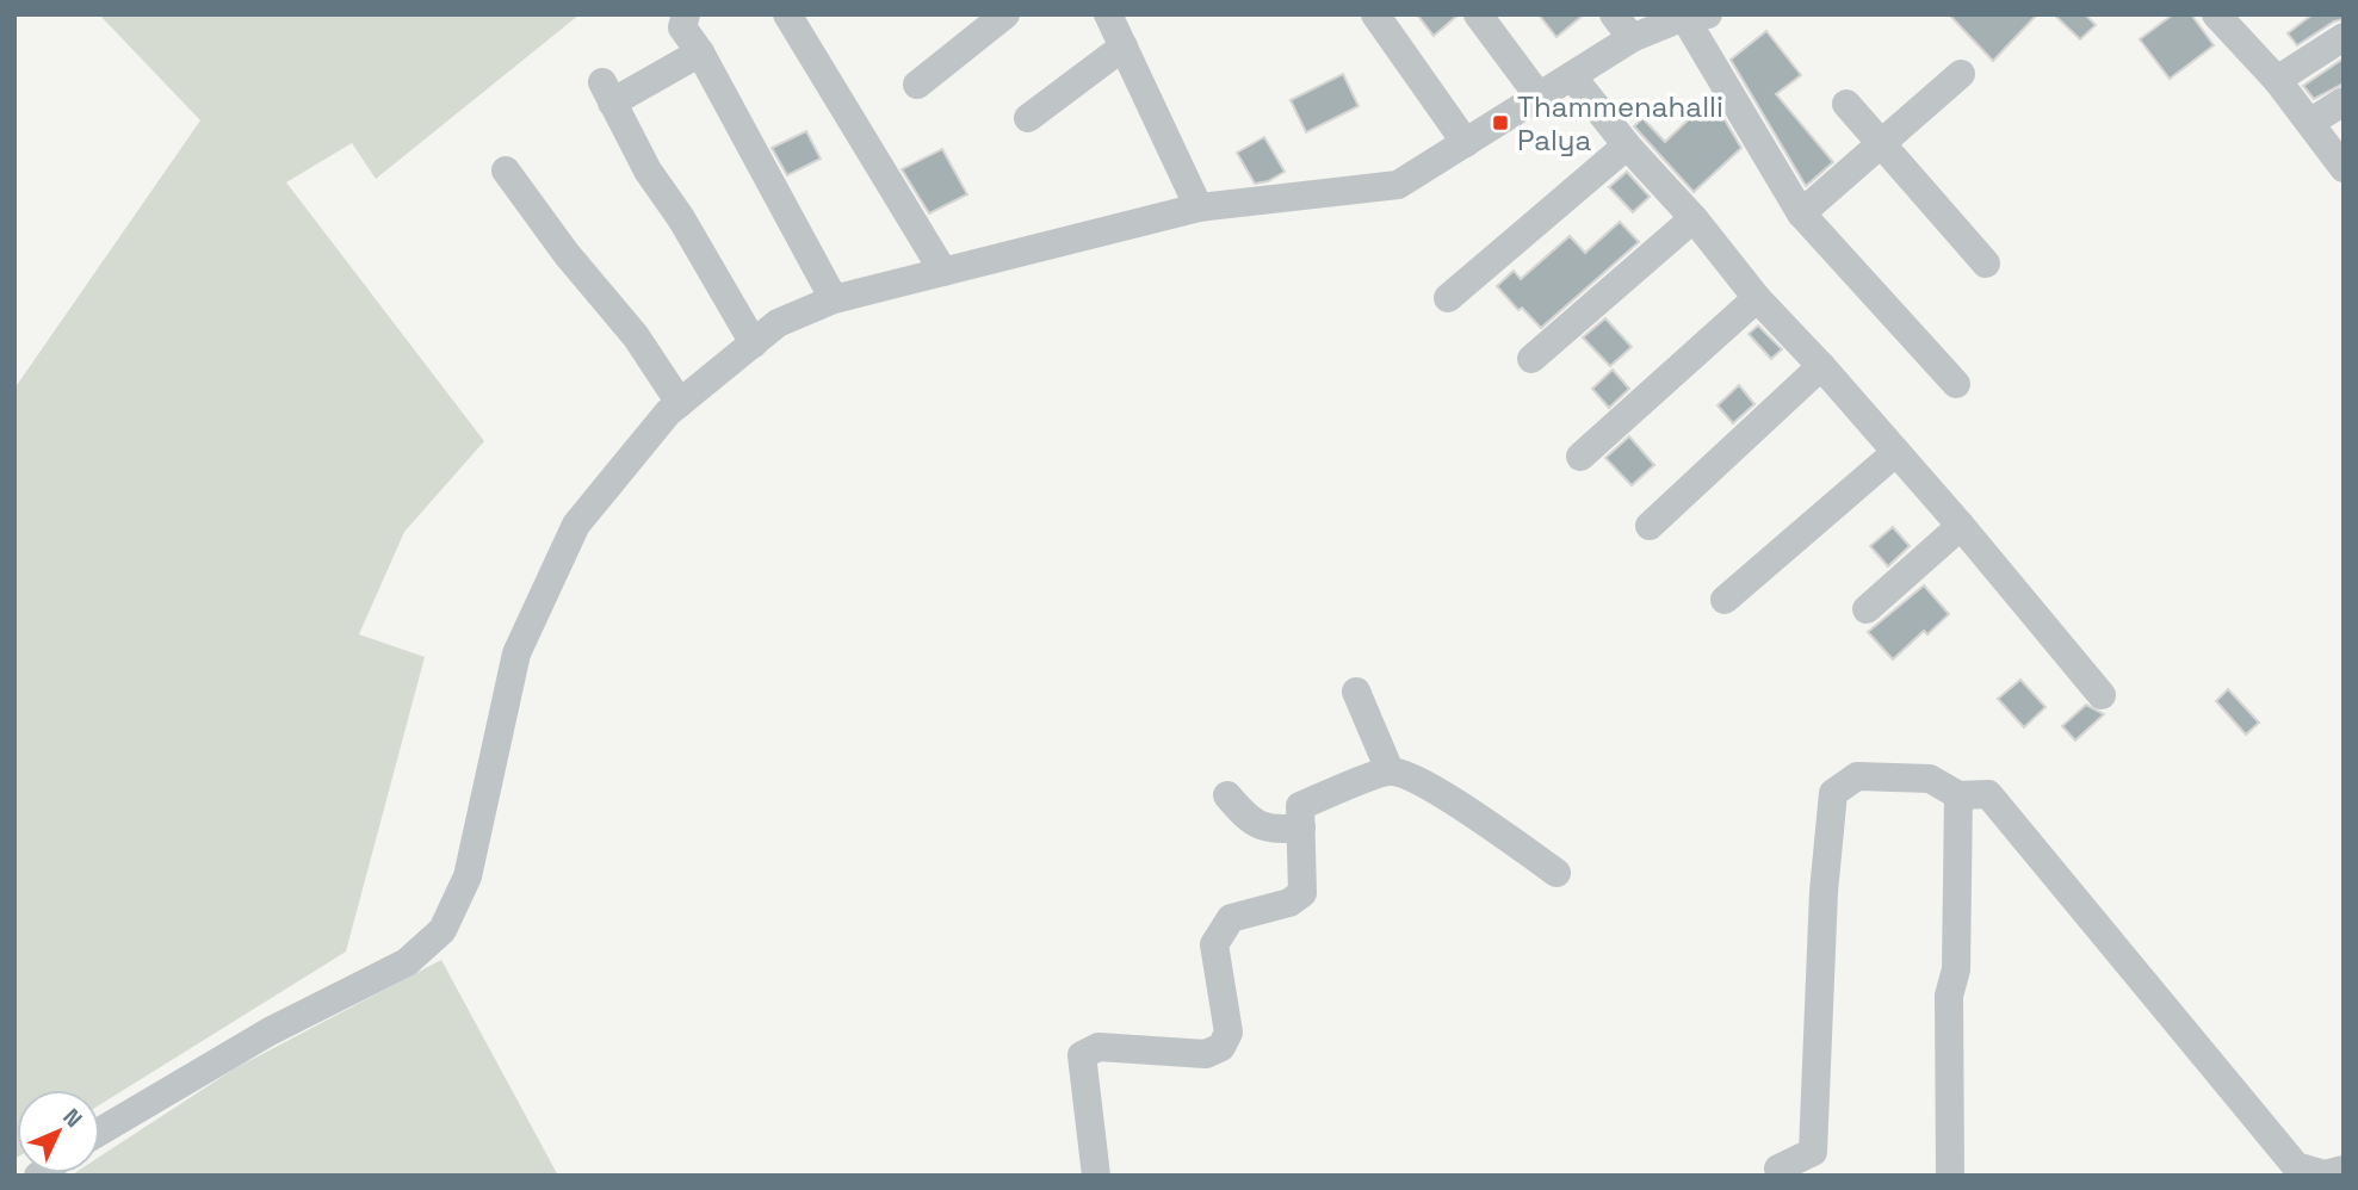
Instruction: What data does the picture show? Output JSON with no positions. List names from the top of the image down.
{
  "places": {
    "transit": ["Thammenahalli Palya"]
  },
  "north": "top right"
}
